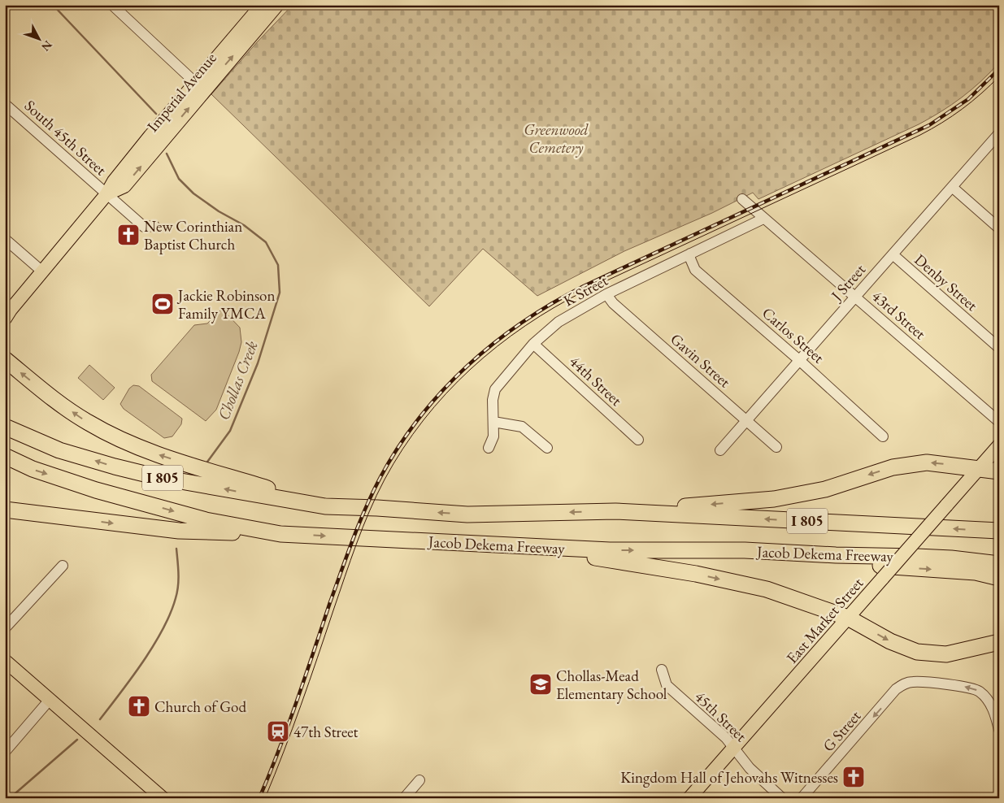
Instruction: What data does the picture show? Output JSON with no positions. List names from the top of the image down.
{
  "streets": {
    "highway": ["I 805", "Jacob Dekema Freeway"],
    "main road": ["Imperial Avenue", "East Market Street"],
    "street": [
      "South 45th Street",
      "J Street",
      "Denby Street",
      "K Street",
      "43rd Street",
      "Carlos Street",
      "Gavin Street",
      "44th Street",
      "45th Street",
      "G Street"
    ]
  },
  "crossings": [
    ["Imperial Avenue", "South 45th Street"],
    ["J Street", "Denby Street"],
    ["J Street", "43rd Street"],
    ["J Street", "Carlos Street"],
    ["J Street", "Gavin Street"],
    ["K Street", "43rd Street"],
    ["K Street", "Carlos Street"],
    ["K Street", "Gavin Street"],
    ["K Street", "44th Street"],
    ["East Market Street", "45th Street"]
  ],
  "water": ["Chollas Creek"],
  "parks": ["Greenwood Cemetery"],
  "places": {
    "church": ["New Corinthian Baptist Church", "Church of God", "Kingdom Hall of Jehovahs Witnesses"],
    "sports": ["Jackie Robinson Family YMCA"],
    "school or university": ["Chollas-Mead Elementary School"],
    "station": ["47th Street"]
  },
  "north": "bottom right"
}
